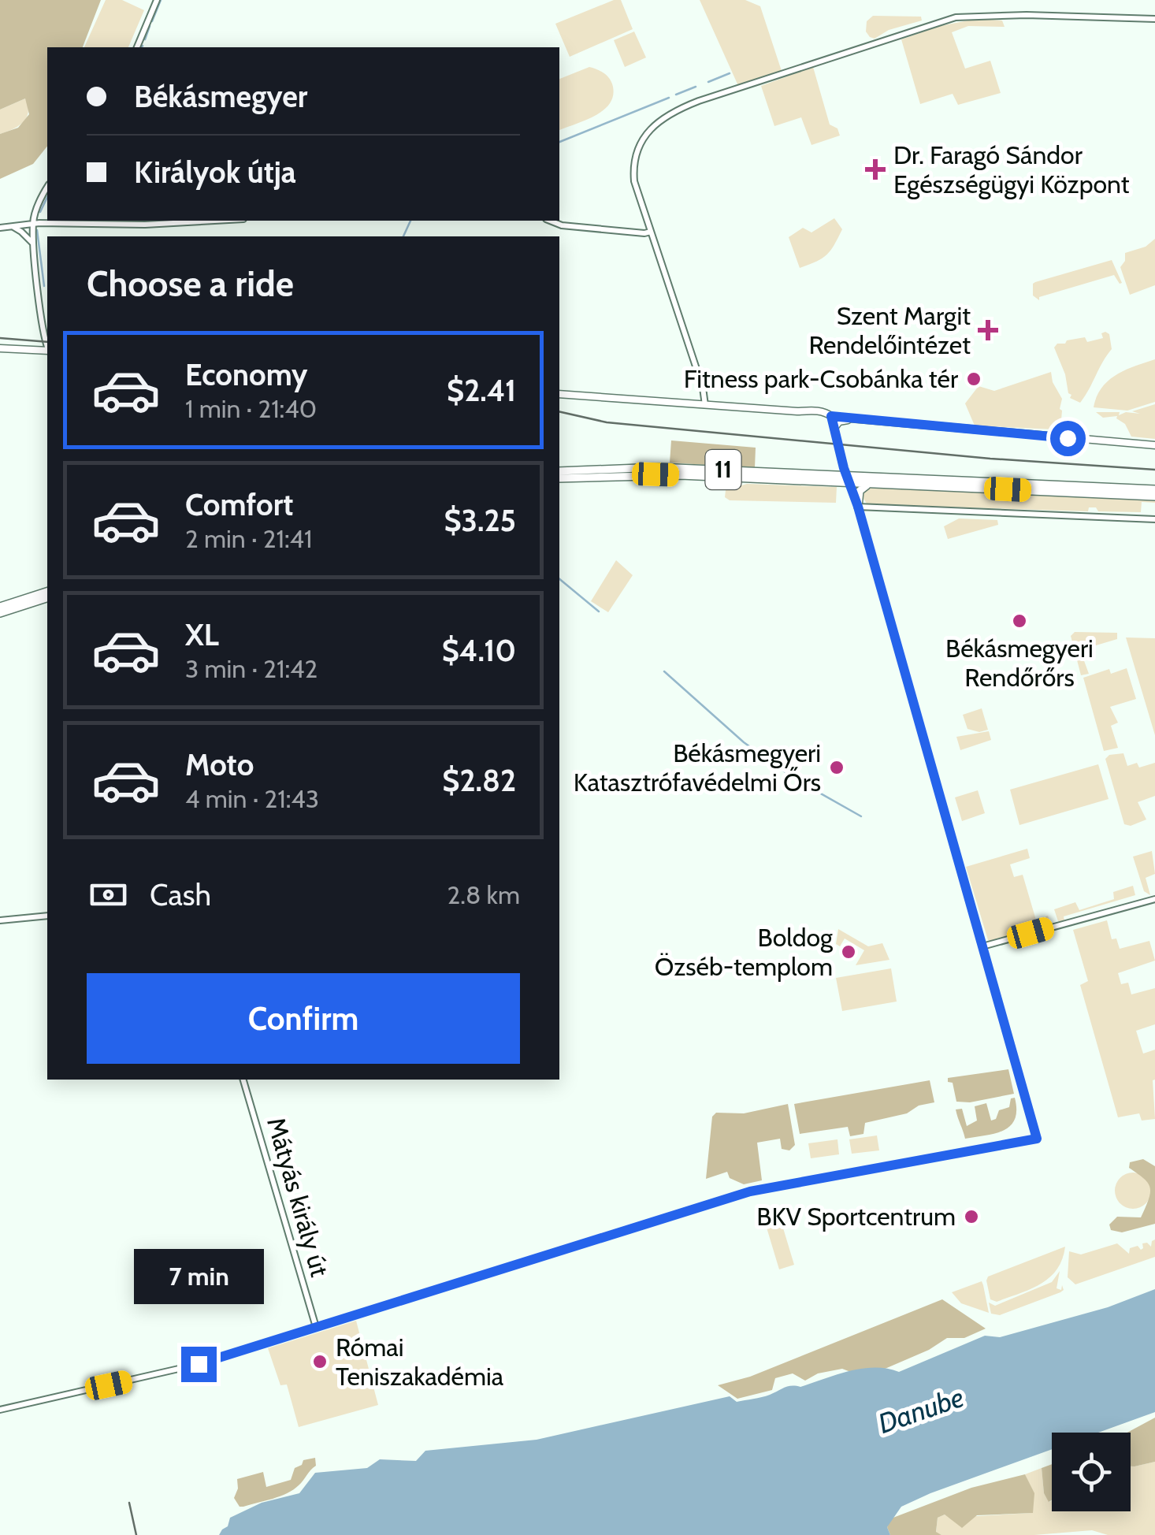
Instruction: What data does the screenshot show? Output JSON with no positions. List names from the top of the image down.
{
  "streets": {
    "main road": ["11"],
    "street": ["Mátyás király út"]
  },
  "water": ["Danube"],
  "places": {
    "health": ["Dr. Faragó Sándor Egészségügyi Központ", "Szent Margit Rendelőintézet"],
    "other": [
      "Fitness park-Csobánka tér",
      "Békásmegyeri Rendőrőrs",
      "Békásmegyeri Katasztrófavédelmi Őrs",
      "Boldog Özséb-templom",
      "BKV Sportcentrum",
      "Római Teniszakadémia"
    ]
  },
  "page": {
    "banner": ["Békásmegyer", "Királyok útja"],
    "heading": "Choose a ride",
    "list": [
      {
        "name": "Economy",
        "note": "1 min · 21:40",
        "value": "$2.41"
      },
      {
        "name": "Comfort",
        "note": "2 min · 21:41",
        "value": "$3.25"
      },
      {
        "name": "XL",
        "note": "3 min · 21:42",
        "value": "$4.10"
      },
      {
        "name": "Moto",
        "note": "4 min · 21:43",
        "value": "$2.82"
      }
    ],
    "pay": ["Cash", "2.8 km"],
    "buttons": "Confirm",
    "bubble": "7 min"
  }
}
